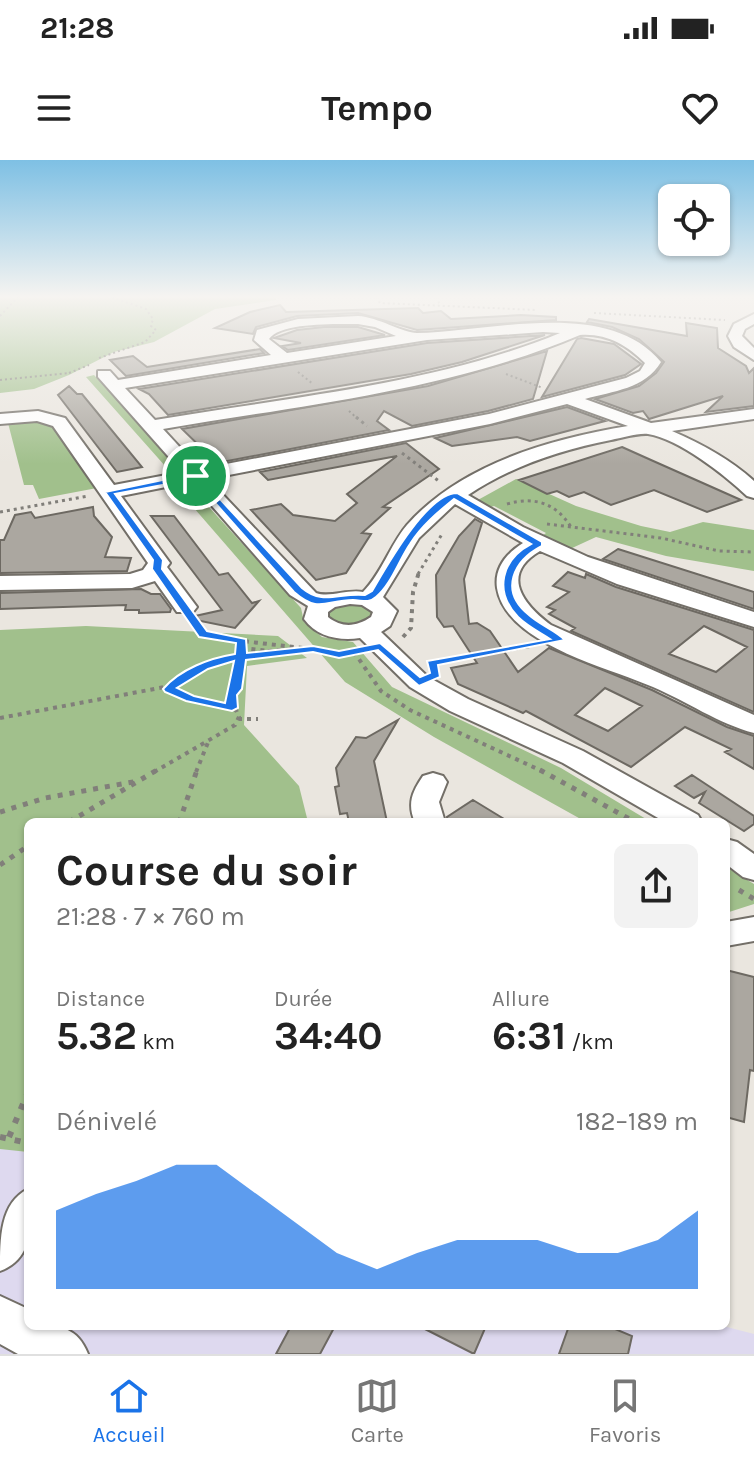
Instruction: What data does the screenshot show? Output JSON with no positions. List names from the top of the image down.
{
  "page": {
    "status": "21:28",
    "header": "Tempo",
    "heading": ["Course du soir", "21:28 · 7 × 760 m"],
    "stats": [
      ["Distance", "5.32 km"],
      ["Durée", "34:40"],
      ["Allure", "6:31 /km"]
    ],
    "chart": ["Dénivelé", "182–189 m"],
    "tabs": ["Accueil", "Carte", "Favoris"]
  }
}
